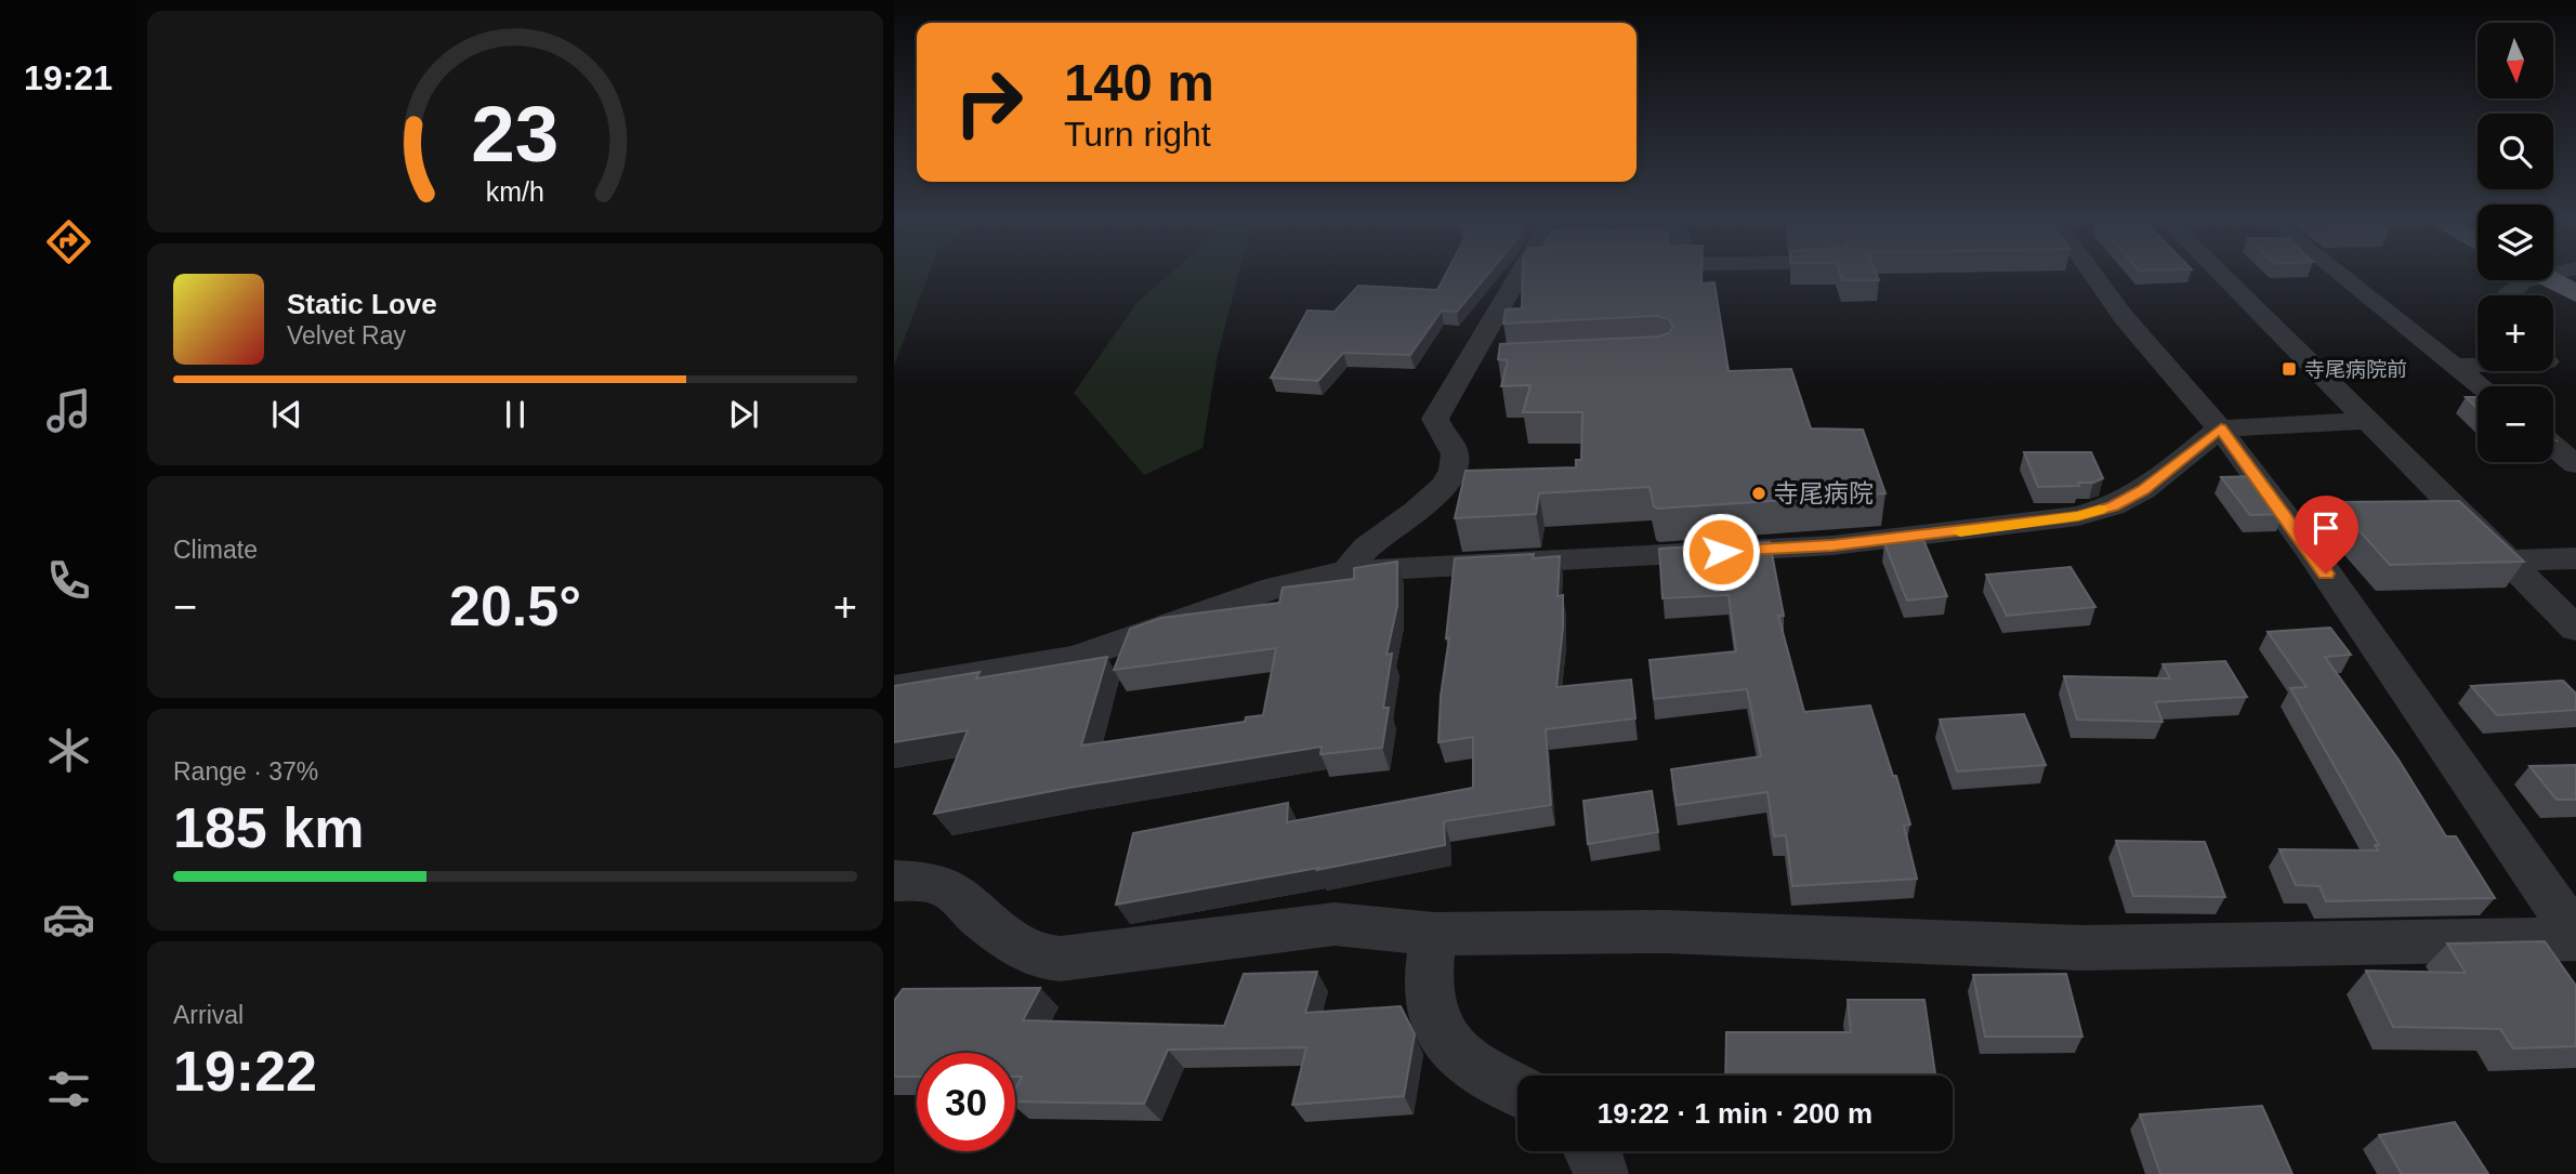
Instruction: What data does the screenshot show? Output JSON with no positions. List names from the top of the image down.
{
  "places": {
    "transit": ["寺尾病院前"],
    "other": ["寺尾病院"]
  },
  "north": "bottom",
  "page": {
    "tabs": "19:21",
    "map_buttons": ["+", "−"],
    "turn": ["140 m", "Turn right"],
    "song": ["Static Love", "Velvet Ray"],
    "tile": [
      "Climate",
      ["Range · 37%", "185 km"],
      ["Arrival", "19:22"]
    ],
    "heat": ["−", "20.5°", "+"],
    "limit": "30",
    "trip": "19:22 · 1 min · 200 m",
    "gauge": ["23", "km/h"]
  }
}
